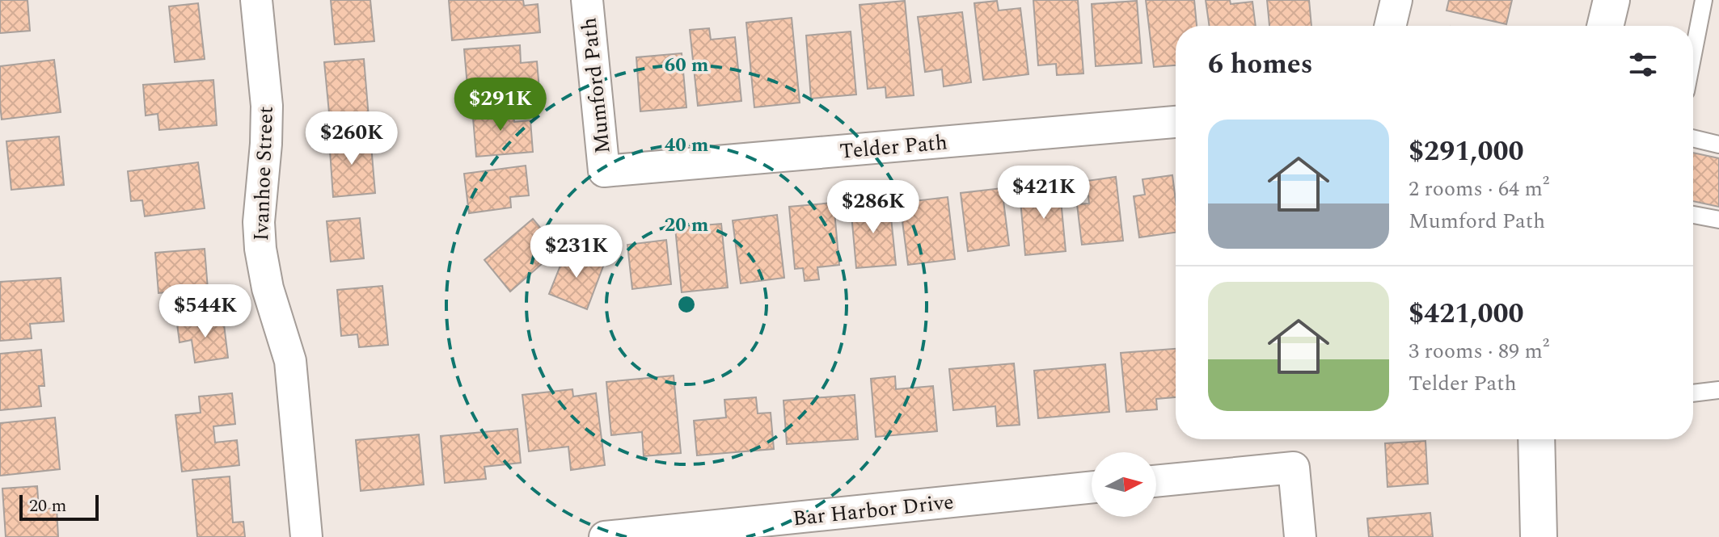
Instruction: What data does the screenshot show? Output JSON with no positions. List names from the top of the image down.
{
  "streets": {
    "street": [
      "Mumford Path",
      "Telder Path",
      "Ivanhoe Street",
      "Bar Harbor Drive"
    ]
  },
  "crossings": [
    ["Mumford Path", "Telder Path"]
  ],
  "scale_bar": "20 m",
  "north": "right",
  "page": {
    "heading": "6 homes",
    "price": [
      "$291K",
      "$260K",
      "$421K",
      "$286K",
      "$231K",
      "$544K"
    ],
    "list": [
      {
        "name": "$291,000",
        "note": "2 rooms · 64 m² · Mumford Path"
      },
      {
        "name": "$421,000",
        "note": "3 rooms · 89 m² · Telder Path"
      }
    ],
    "scale": "20 m"
  },
  "rings": ["60 m", "40 m", "20 m"]
}
